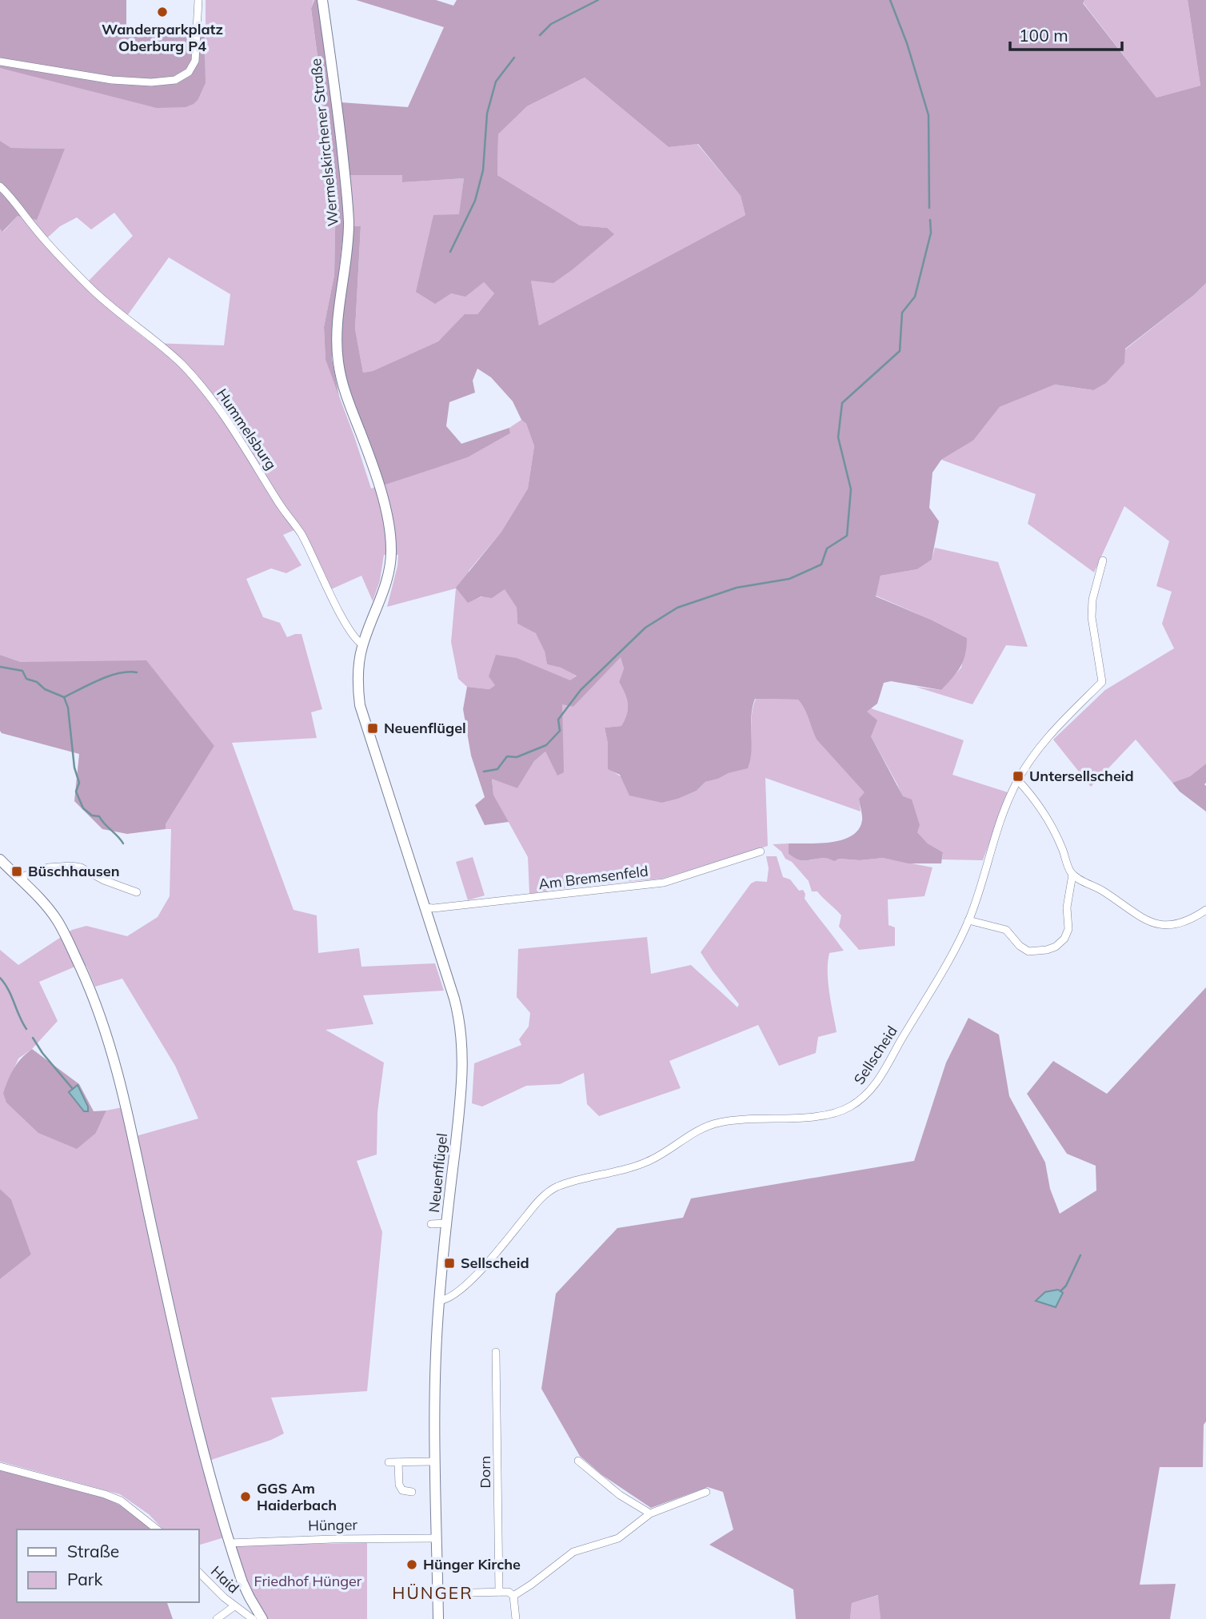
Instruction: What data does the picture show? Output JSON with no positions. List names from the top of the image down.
{
  "streets": {
    "main road": ["Wermelskirchener Straße", "Neuenflügel"],
    "street": [
      "Hummelsburg",
      "Am Bremsenfeld",
      "Sellscheid",
      "Dorn",
      "Hünger",
      "Haid"
    ]
  },
  "crossings": [
    ["Wermelskirchener Straße", "Neuenflügel"],
    ["Hummelsburg", "Neuenflügel"],
    ["Am Bremsenfeld", "Neuenflügel"],
    ["Sellscheid", "Neuenflügel"]
  ],
  "districts": ["HÜNGER"],
  "parks": ["Friedhof Hünger"],
  "places": {
    "other": ["Wanderparkplatz Oberburg P4", "GGS Am Haiderbach", "Hünger Kirche"],
    "transit": [
      "Neuenflügel",
      "Untersellscheid",
      "Büschhausen",
      "Sellscheid"
    ]
  },
  "legend": ["Straße", "Park"],
  "scale_bar": "100 m"
}
